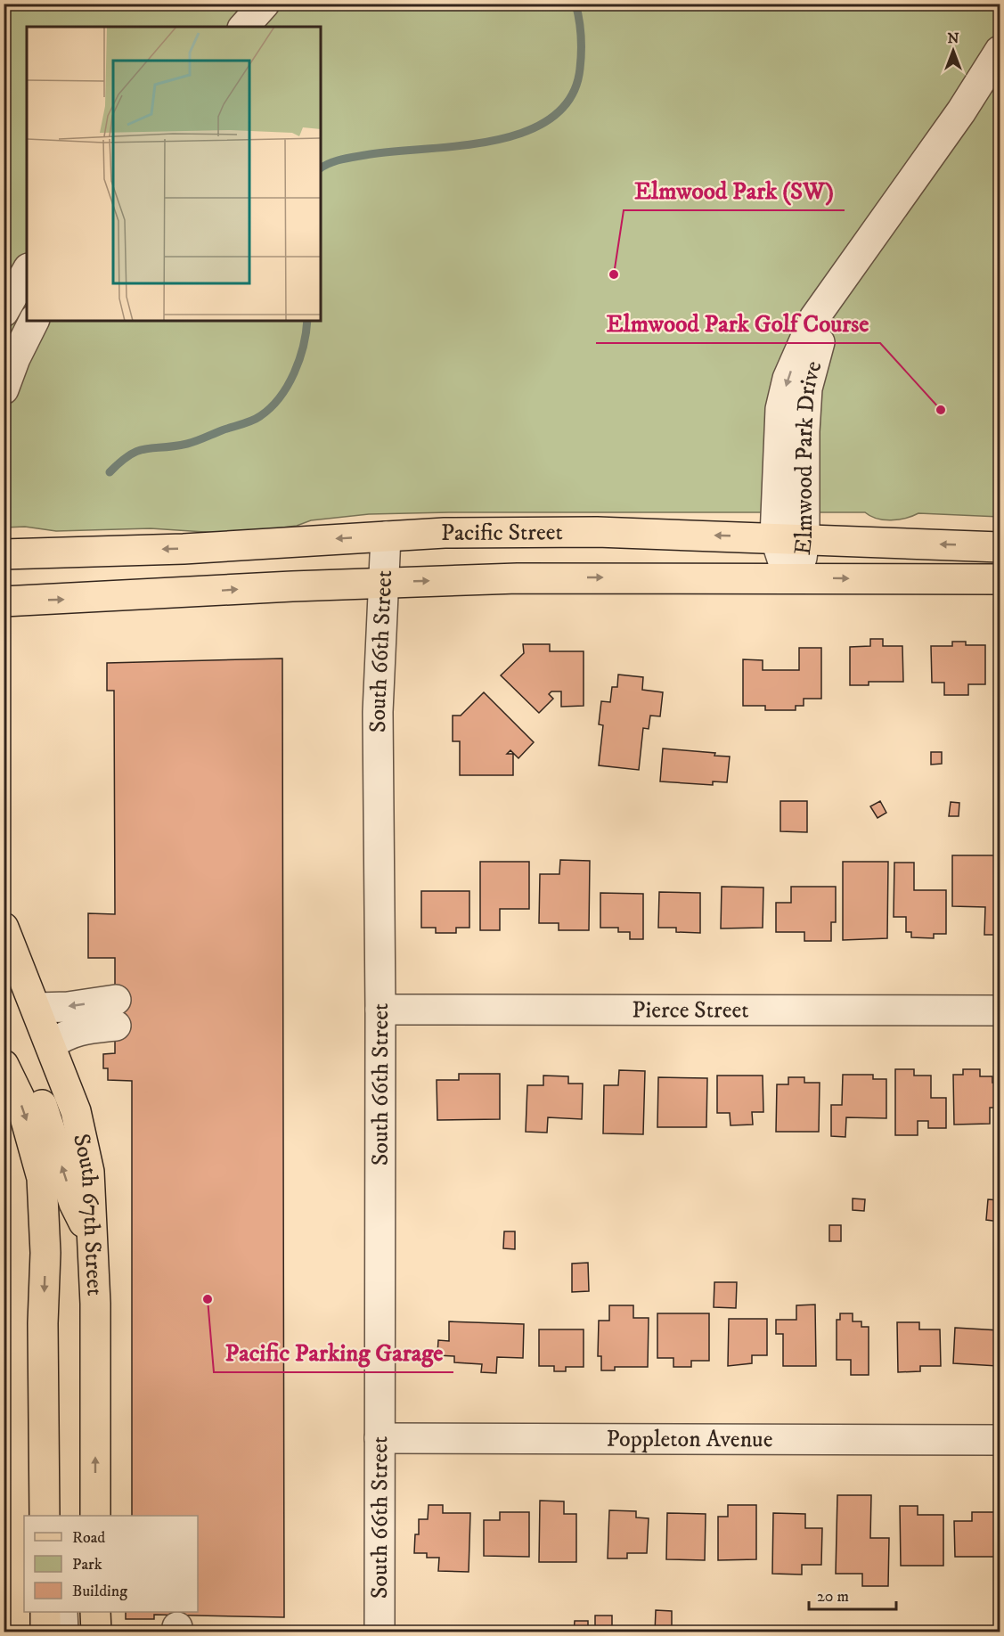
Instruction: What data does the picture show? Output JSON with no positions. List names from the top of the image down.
{
  "streets": {
    "main road": ["Pacific Street", "South 67th Street"],
    "street": [
      "Elmwood Park Drive",
      "South 66th Street",
      "Pierce Street",
      "Poppleton Avenue"
    ]
  },
  "crossings": [
    ["Elmwood Park Drive", "Pacific Street"],
    ["Pacific Street", "South 66th Street"],
    ["South 66th Street", "Pierce Street"],
    ["South 66th Street", "Poppleton Avenue"]
  ],
  "places": ["Elmwood Park (SW)", "Elmwood Park Golf Course", "Pacific Parking Garage"],
  "legend": ["Road", "Park", "Building"],
  "scale_bar": "20 m",
  "north": "top"
}
